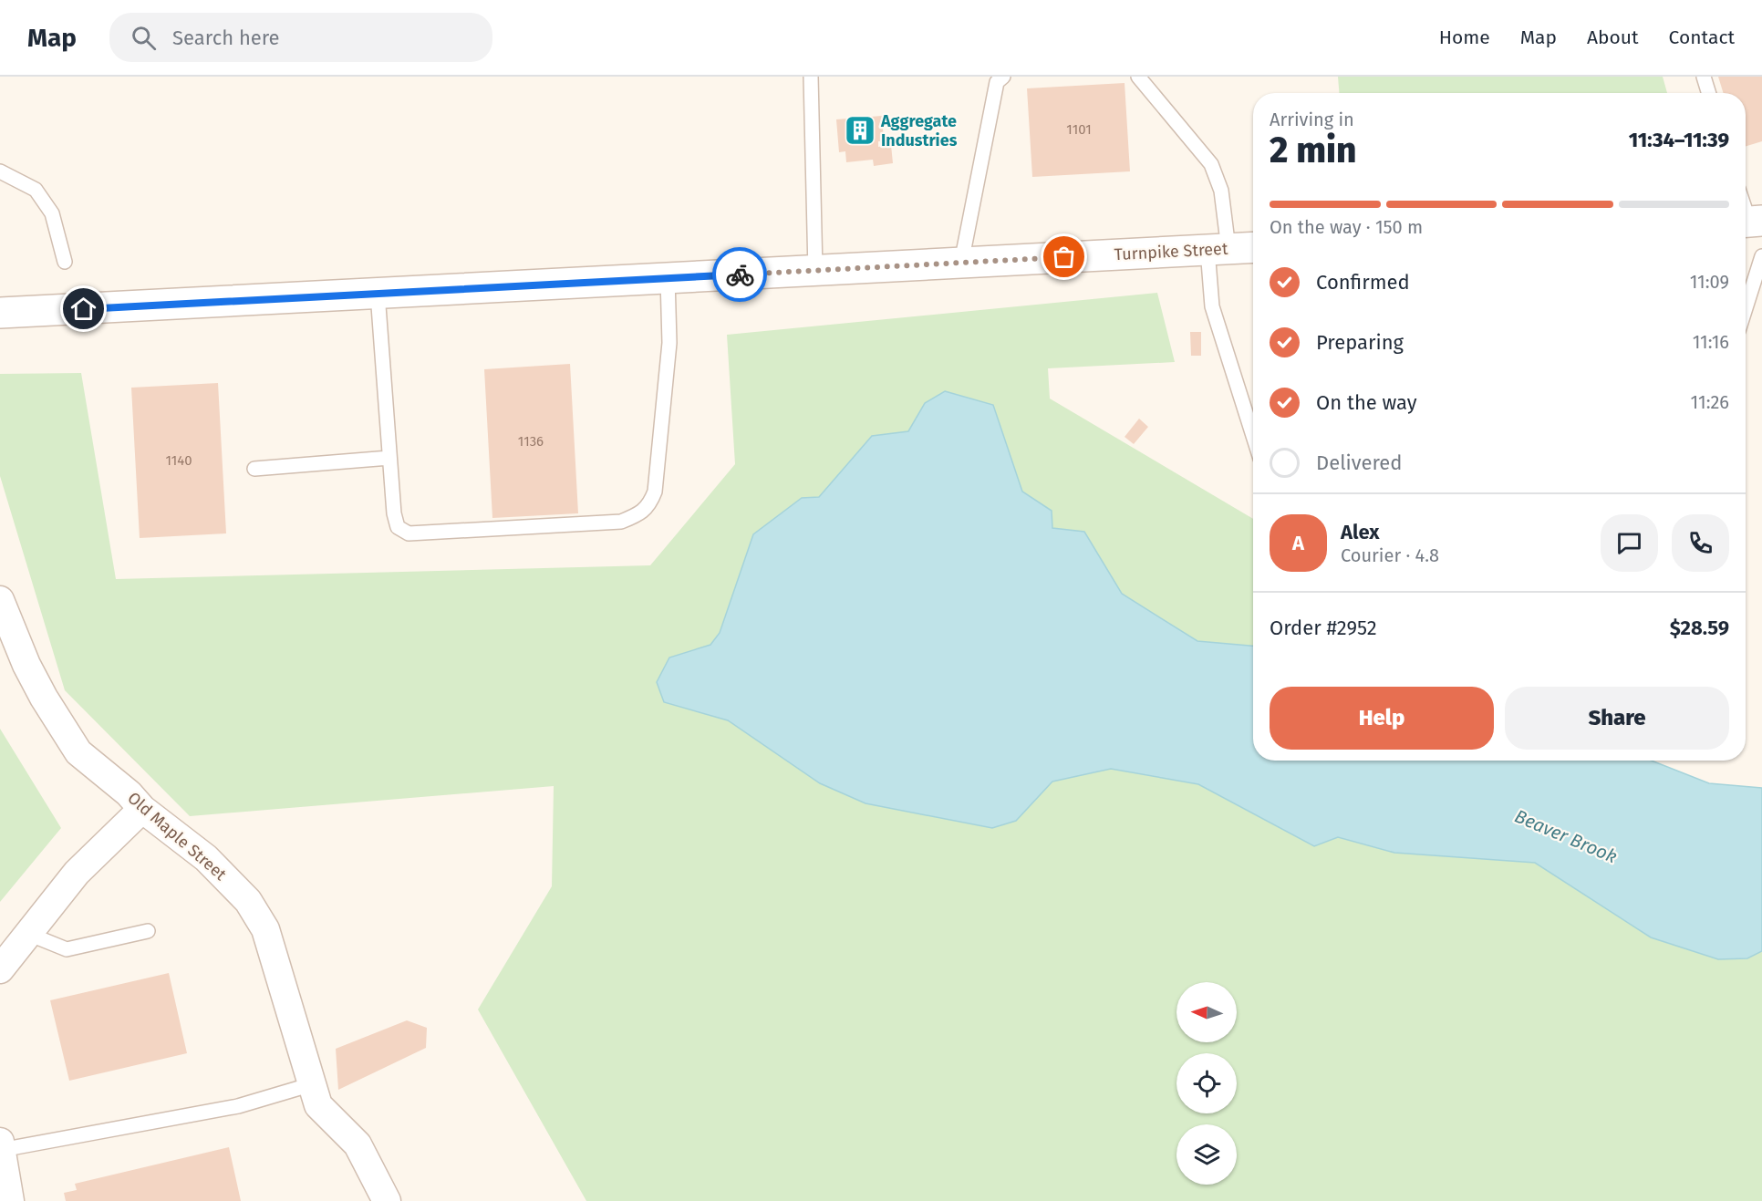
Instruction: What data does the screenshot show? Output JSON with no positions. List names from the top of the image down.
{
  "streets": {
    "street": ["Turnpike Street", "Old Maple Street"]
  },
  "water": ["Beaver Brook"],
  "places": {
    "building": ["Aggregate Industries"]
  },
  "house_numbers": ["1101", "1136", "1140"],
  "north": "left",
  "page": {
    "header": "Map",
    "search": "Search here",
    "nav": [
      "Home",
      "Map",
      "About",
      "Contact"
    ],
    "heading": ["2 min", "Arriving in", "11:34–11:39"],
    "panel": [
      "Alex",
      "Courier · 4.8",
      "Order #2952",
      "$28.59"
    ],
    "bar": "On the way · 150 m",
    "list": [
      ["Confirmed", "11:09"],
      ["Preparing", "11:16"],
      ["On the way", "11:26"],
      "Delivered"
    ],
    "round": "A",
    "buttons": ["Help", "Share"]
  }
}
